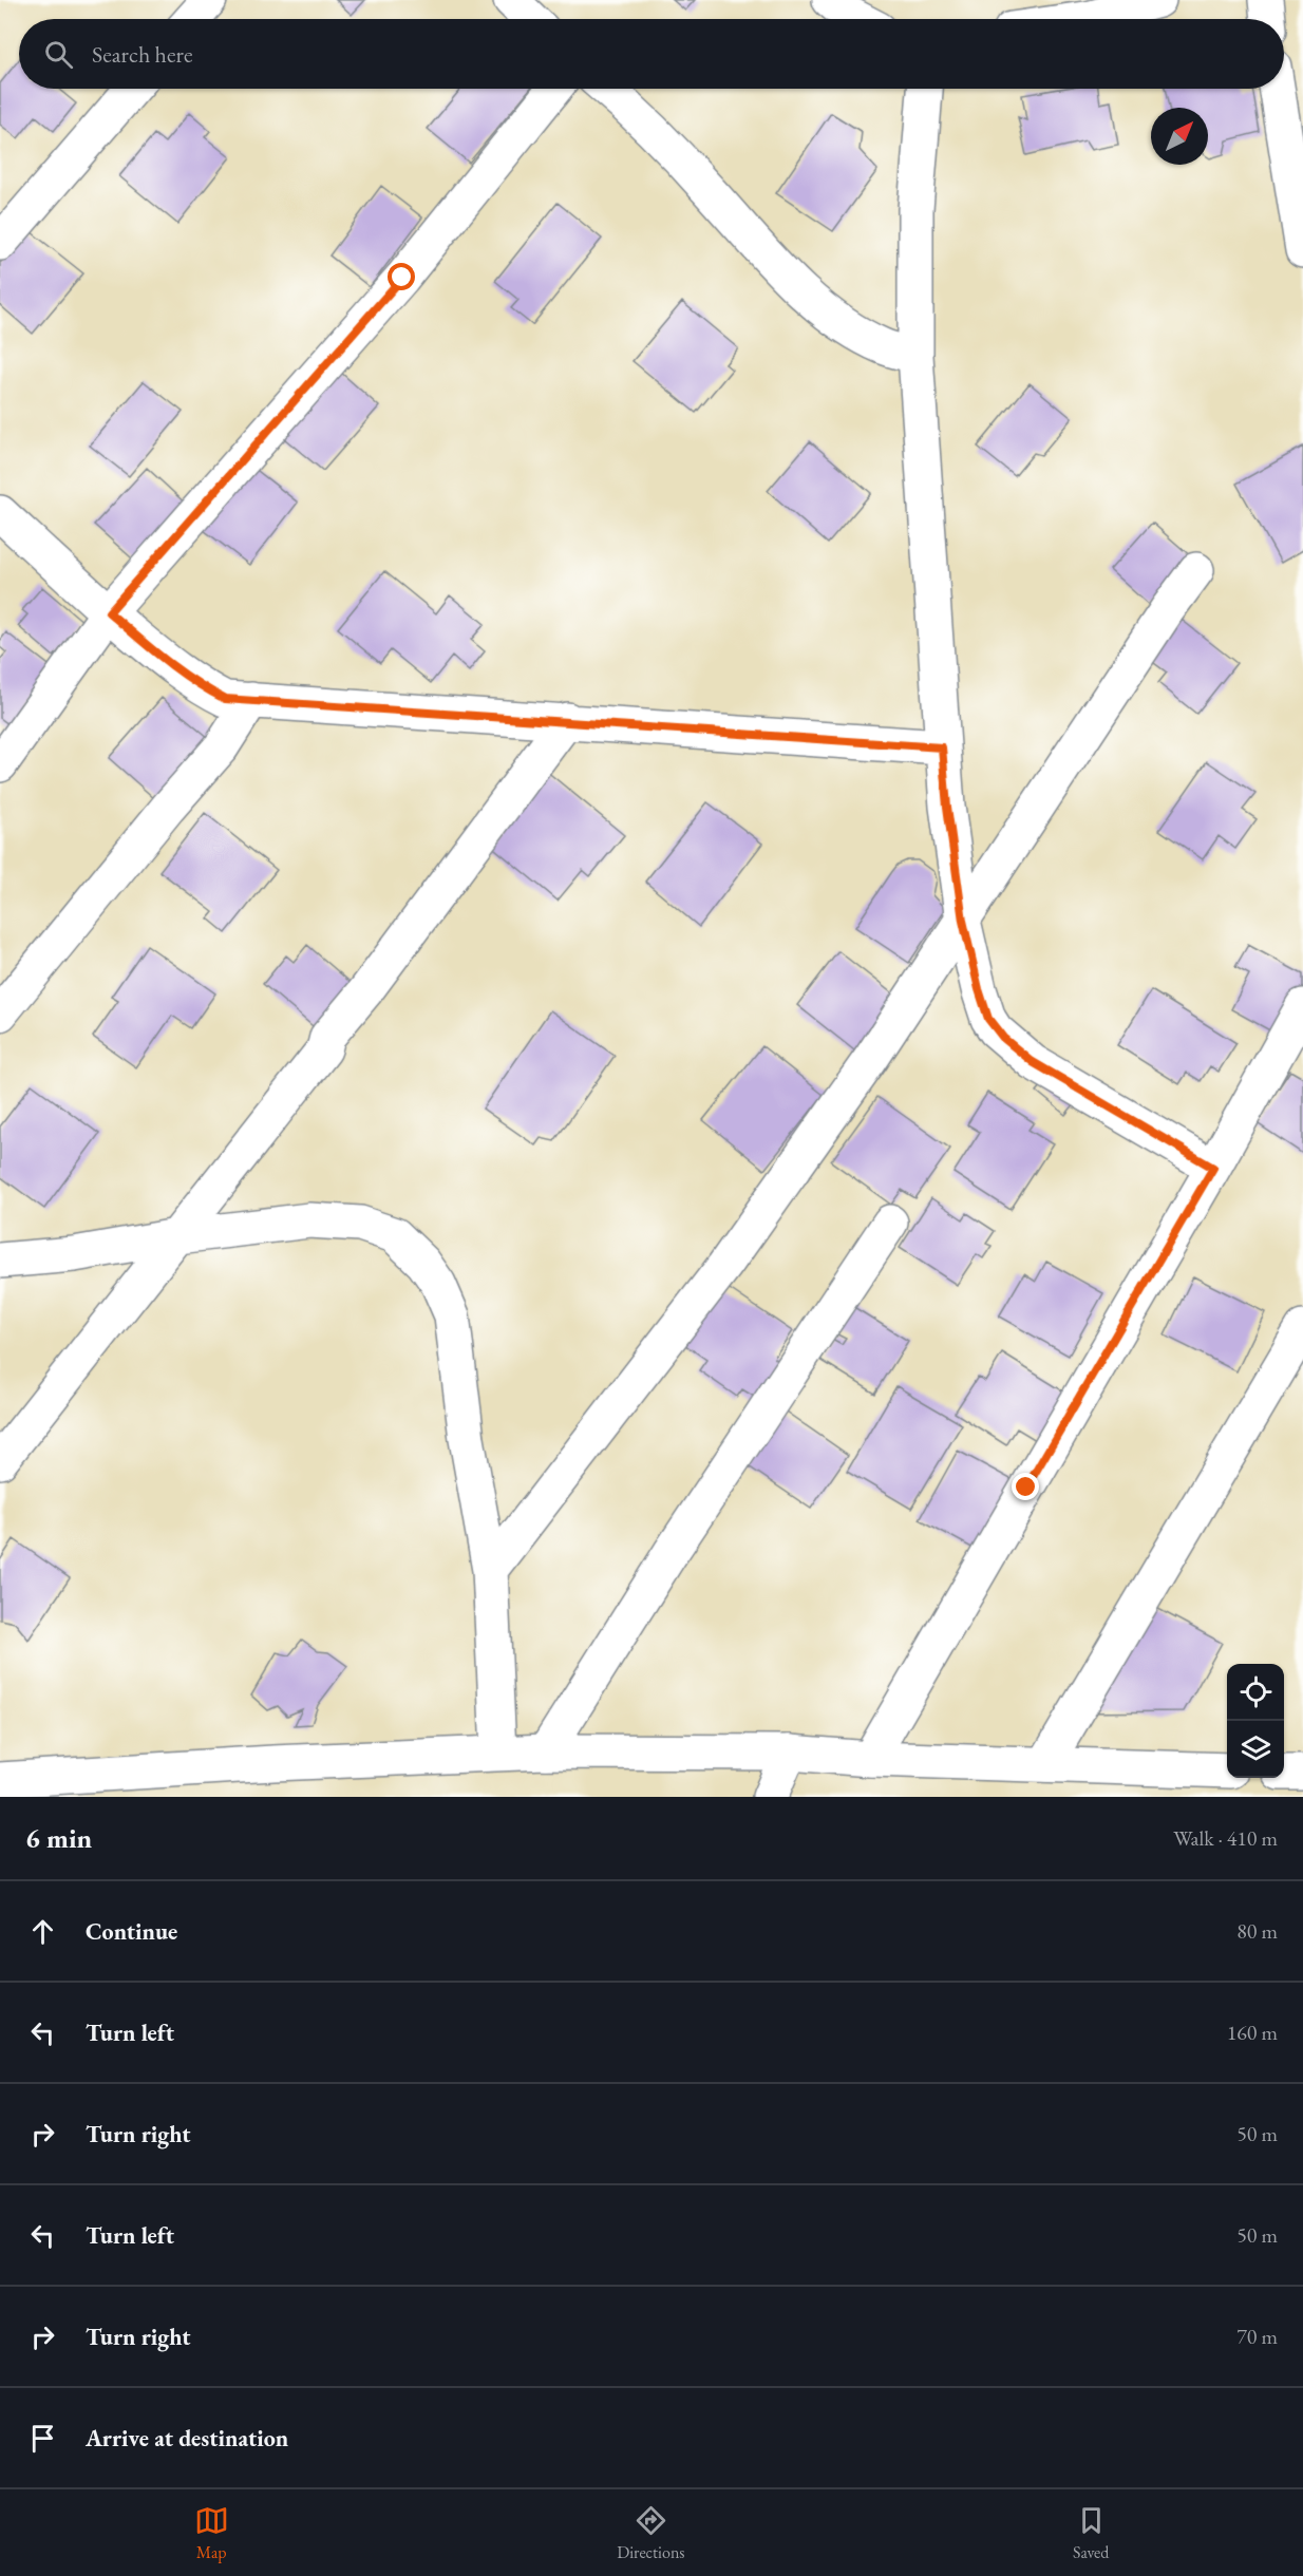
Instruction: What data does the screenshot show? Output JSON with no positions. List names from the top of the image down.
{
  "north": "top right",
  "page": {
    "search": "Search here",
    "heading": ["6 min", "Walk · 410 m"],
    "list": [
      ["Continue", "80 m"],
      ["Turn left", "160 m"],
      ["Turn right", "50 m"],
      ["Turn left", "50 m"],
      ["Turn right", "70 m"],
      "Arrive at destination"
    ],
    "nav": ["Map", "Directions", "Saved"]
  }
}
